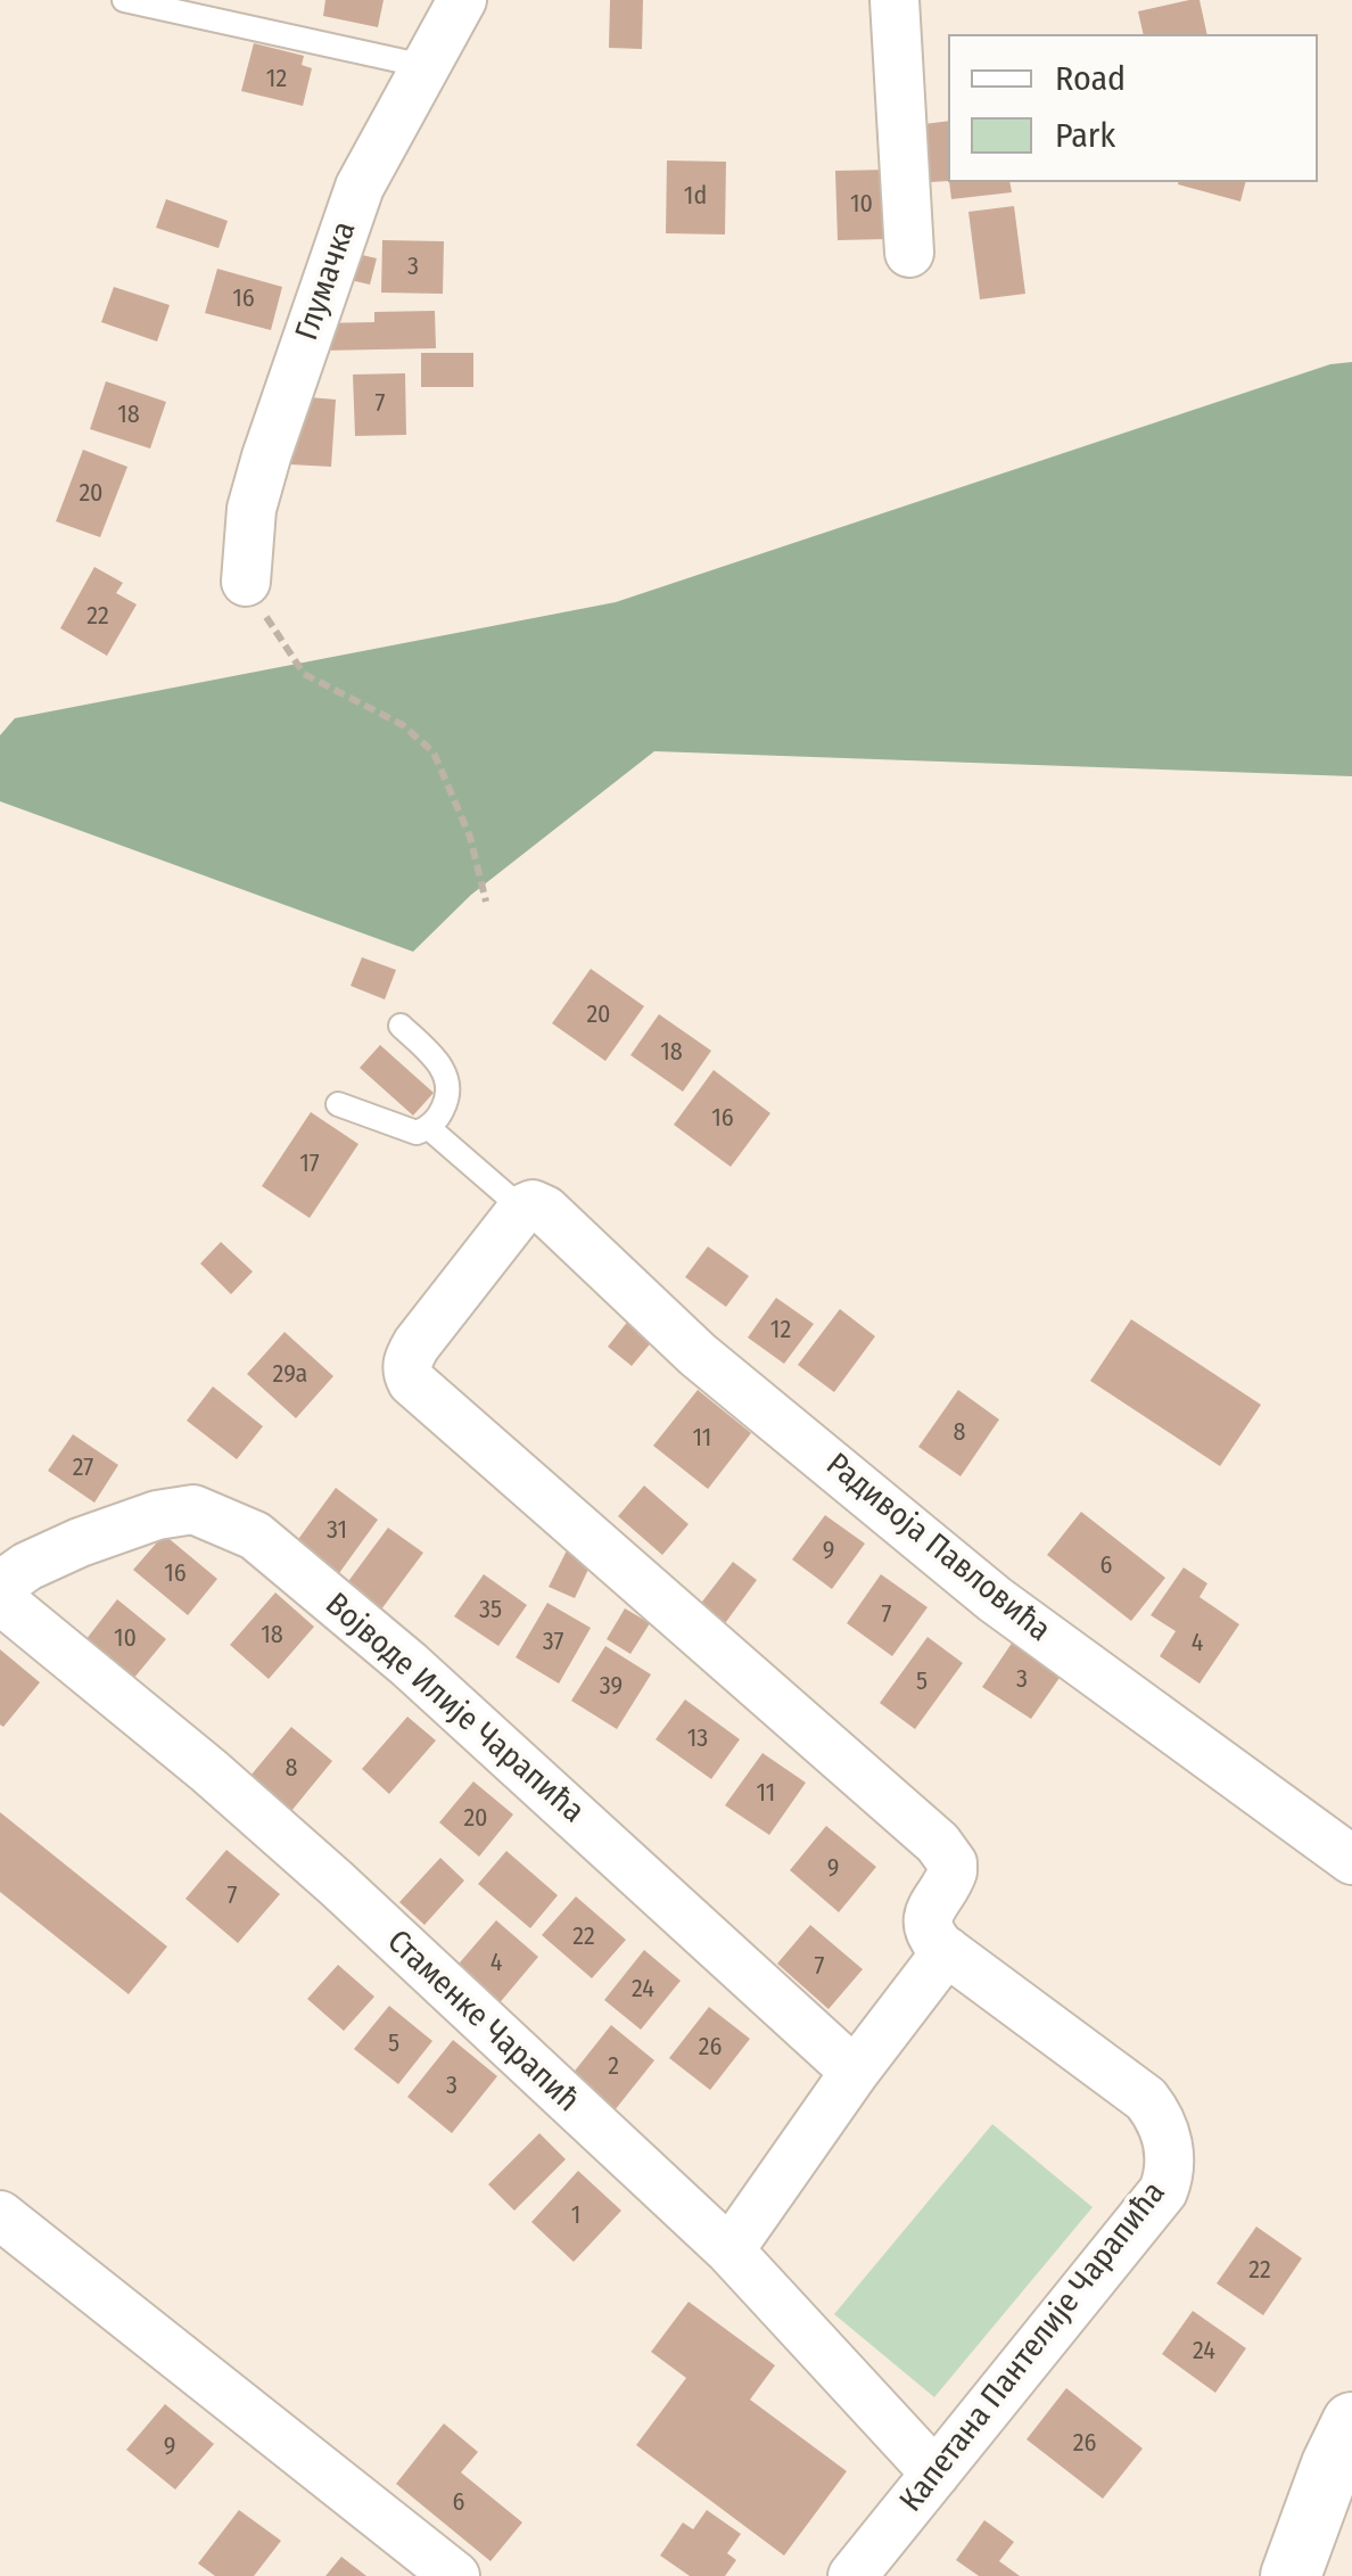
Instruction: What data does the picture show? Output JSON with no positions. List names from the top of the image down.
{
  "streets": {
    "street": [
      "Глумачка",
      "Радивоја Павловића",
      "Војводе Илије Чарапића",
      "Стаменке Чарапић",
      "Капетана Пантелије Чарапића"
    ]
  },
  "crossings": [
    ["Стаменке Чарапић", "Капетана Пантелије Чарапића"]
  ],
  "house_numbers": [
    "12",
    "1d",
    "10",
    "3",
    "16",
    "7",
    "18",
    "20",
    "22",
    "20",
    "18",
    "16",
    "17",
    "12",
    "29a",
    "8",
    "11",
    "27",
    "31",
    "9",
    "6",
    "16",
    "35",
    "7",
    "18",
    "10",
    "37",
    "4",
    "3",
    "5",
    "39",
    "13",
    "8",
    "11",
    "20",
    "9",
    "7",
    "22",
    "4",
    "7",
    "24",
    "5",
    "26",
    "2",
    "3",
    "1",
    "22",
    "24",
    "26",
    "9",
    "6"
  ],
  "legend": ["Road", "Park"]
}
